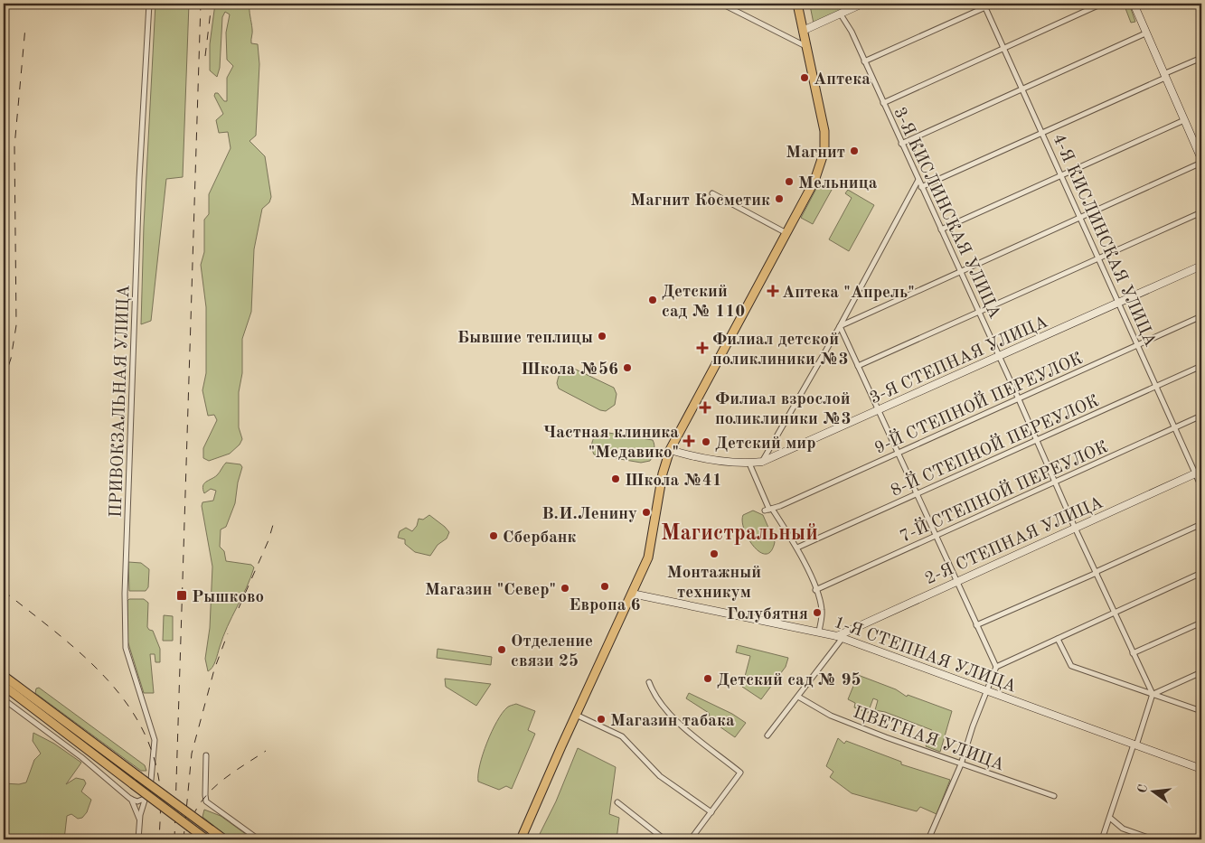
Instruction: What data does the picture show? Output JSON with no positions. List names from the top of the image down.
{
  "streets": {
    "street": [
      "3-Я КИСЛИНСКАЯ УЛИЦА",
      "4-Я КИСЛИНСКАЯ УЛИЦА",
      "3-Я СТЕПНАЯ УЛИЦА",
      "ПРИВОКЗАЛЬНАЯ УЛИЦА",
      "9-Й СТЕПНОЙ ПЕРЕУЛОК",
      "8-Й СТЕПНОЙ ПЕРЕУЛОК",
      "7-Й СТЕПНОЙ ПЕРЕУЛОК",
      "2-Я СТЕПНАЯ УЛИЦА",
      "1-Я СТЕПНАЯ УЛИЦА",
      "ЦВЕТНАЯ УЛИЦА"
    ]
  },
  "crossings": [
    ["3-Я КИСЛИНСКАЯ УЛИЦА", "3-Я СТЕПНАЯ УЛИЦА"],
    ["3-Я КИСЛИНСКАЯ УЛИЦА", "9-Й СТЕПНОЙ ПЕРЕУЛОК"],
    ["3-Я КИСЛИНСКАЯ УЛИЦА", "8-Й СТЕПНОЙ ПЕРЕУЛОК"],
    ["3-Я КИСЛИНСКАЯ УЛИЦА", "7-Й СТЕПНОЙ ПЕРЕУЛОК"],
    ["3-Я КИСЛИНСКАЯ УЛИЦА", "2-Я СТЕПНАЯ УЛИЦА"],
    ["4-Я КИСЛИНСКАЯ УЛИЦА", "3-Я СТЕПНАЯ УЛИЦА"],
    ["4-Я КИСЛИНСКАЯ УЛИЦА", "9-Й СТЕПНОЙ ПЕРЕУЛОК"],
    ["4-Я КИСЛИНСКАЯ УЛИЦА", "8-Й СТЕПНОЙ ПЕРЕУЛОК"],
    ["4-Я КИСЛИНСКАЯ УЛИЦА", "7-Й СТЕПНОЙ ПЕРЕУЛОК"],
    ["4-Я КИСЛИНСКАЯ УЛИЦА", "2-Я СТЕПНАЯ УЛИЦА"],
    ["2-Я СТЕПНАЯ УЛИЦА", "1-Я СТЕПНАЯ УЛИЦА"]
  ],
  "districts": ["Магистральный"],
  "places": {
    "other": [
      "Аптека",
      "Магнит",
      "Мельница",
      "Магнит Косметик",
      "Детский сад № 110",
      "Бывшие теплицы",
      "Школа №56",
      "Детский мир",
      "Школа №41",
      "В.И.Ленину",
      "Сбербанк",
      "Монтажный техникум",
      "Европа 6",
      "Магазин \"Север\"",
      "Голубятня",
      "Отделение связи 25",
      "Детский сад № 95",
      "Магазин табака"
    ],
    "health": [
      "Аптека \"Апрель\"",
      "Филиал детской поликлиники №3",
      "Филиал взрослой поликлиники №3",
      "Частная клиника \"Медавико\""
    ],
    "transit": ["Рышково"]
  },
  "north": "left"
}
